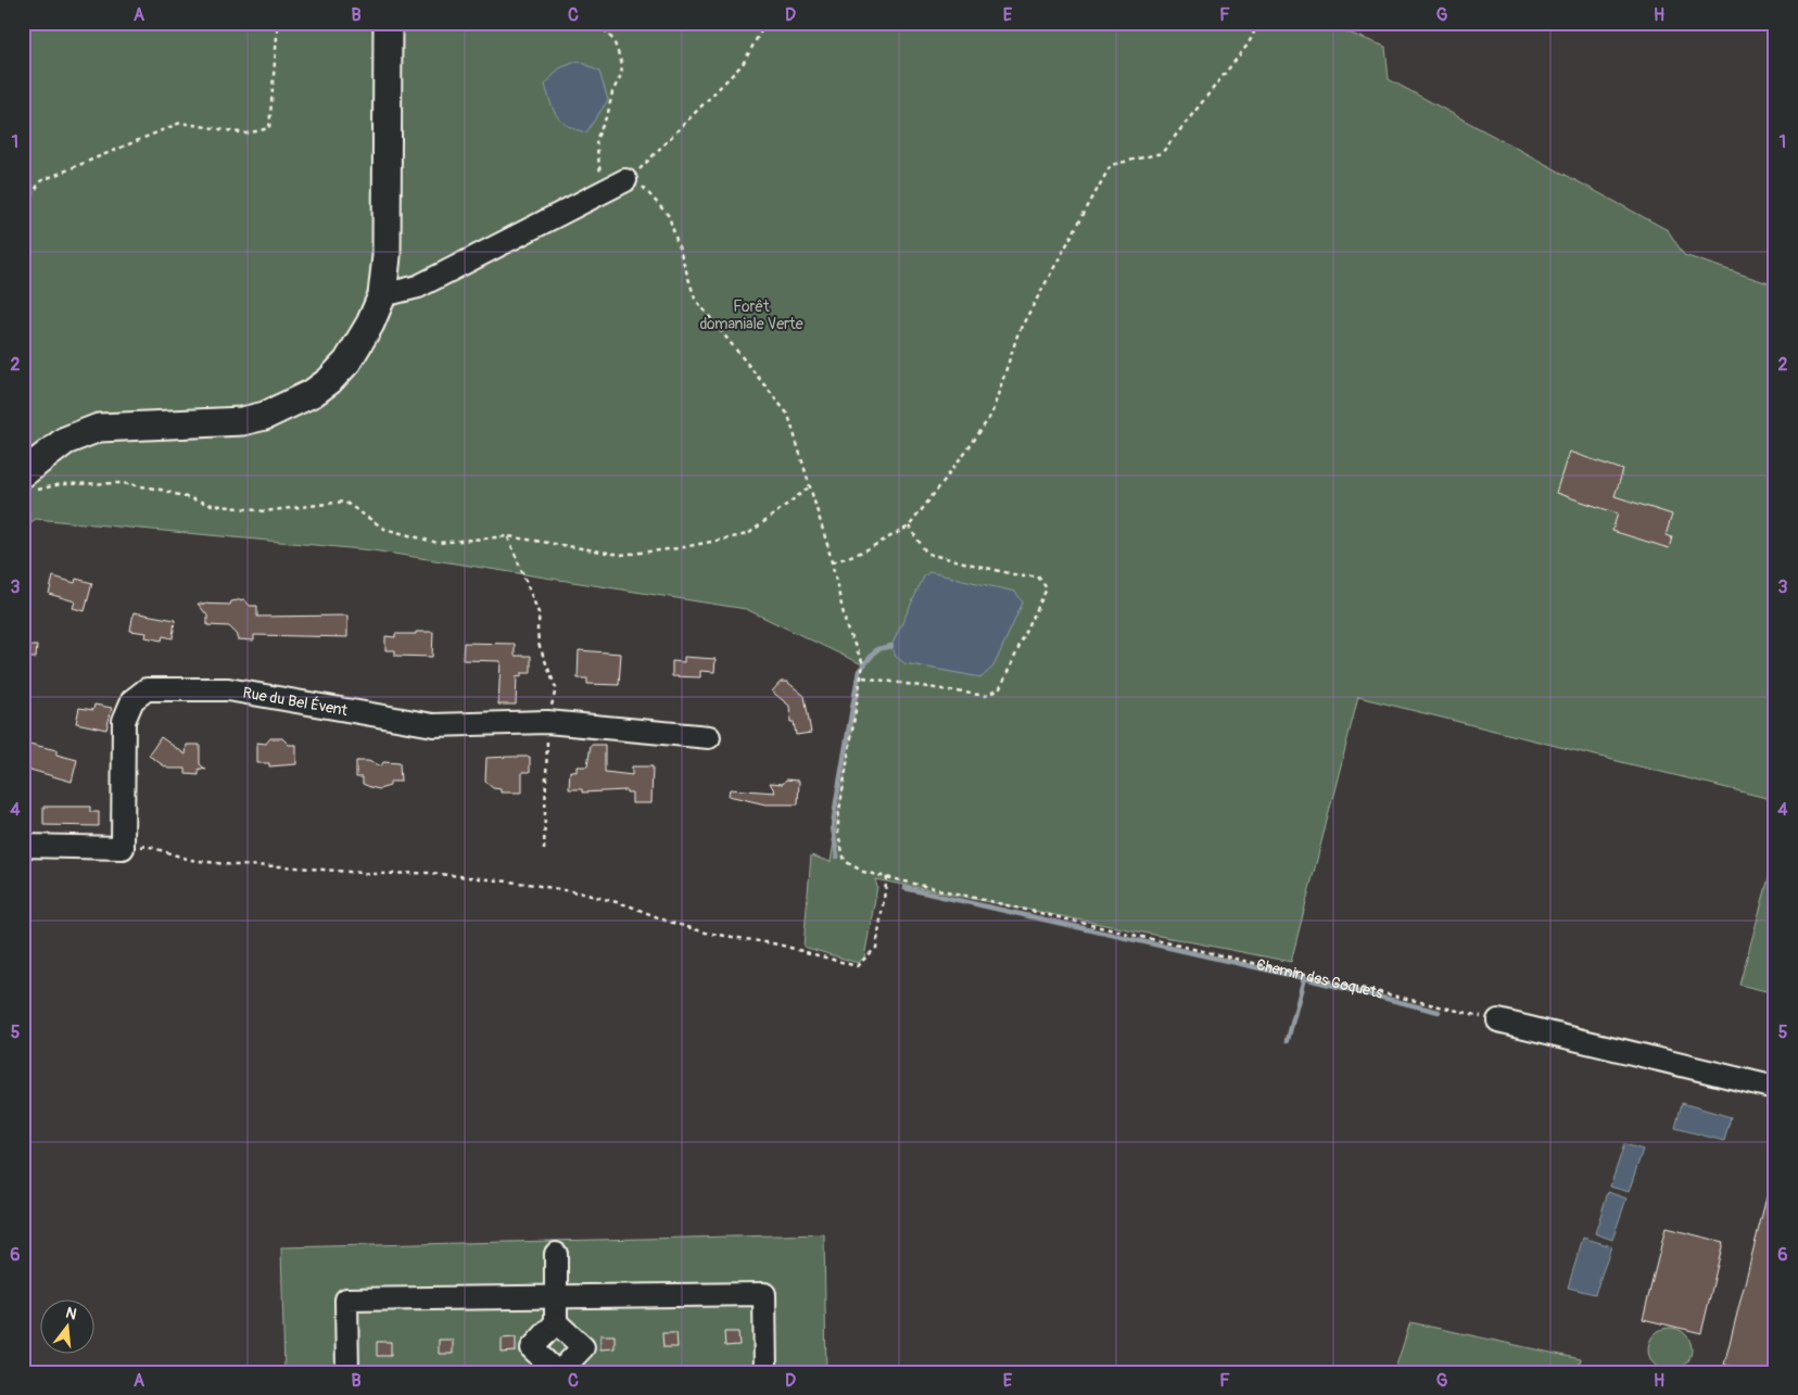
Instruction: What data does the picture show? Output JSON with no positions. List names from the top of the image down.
{
  "streets": {
    "street": ["Rue du Bel Évent"],
    "path": ["Chemin des Coquets"]
  },
  "parks": ["Forêt domaniale Verte"],
  "north": "top",
  "grid": {
    "columns": [
      "A",
      "B",
      "C",
      "D",
      "E",
      "F",
      "G",
      "H"
    ],
    "rows": [
      "1",
      "2",
      "3",
      "4",
      "5",
      "6"
    ]
  }
}
